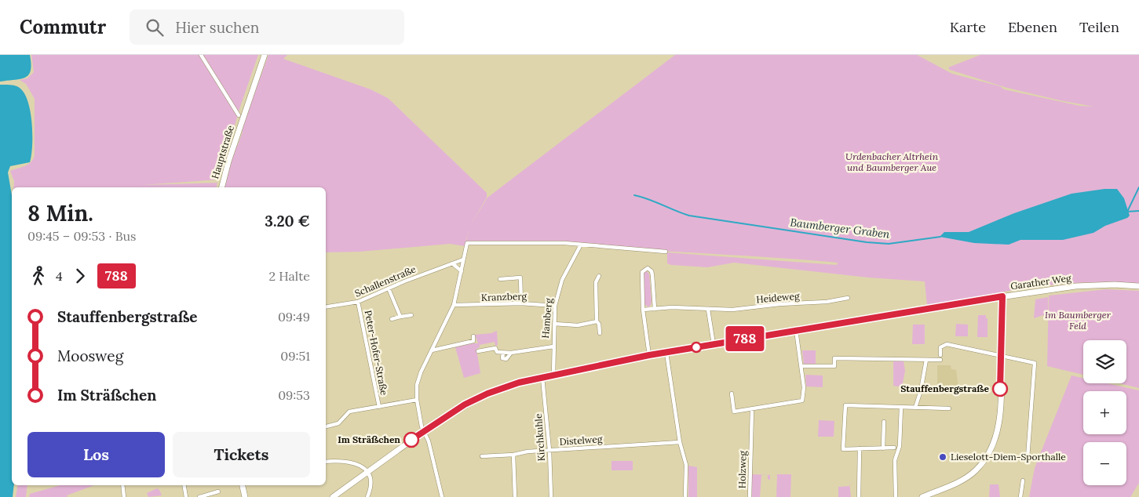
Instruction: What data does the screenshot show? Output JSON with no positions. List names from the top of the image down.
{
  "streets": {
    "street": [
      "Hauptstraße",
      "Schallenstraße",
      "Garather Weg",
      "Kranzberg",
      "Heideweg",
      "Hamberg",
      "Peter-Hofer-Straße",
      "Kirchkuhle",
      "Distelweg",
      "Holzweg"
    ]
  },
  "crossings": [
    ["Schallenstraße", "Peter-Hofer-Straße"],
    ["Garather Weg", "Hamberg"],
    ["Garather Weg", "Kirchkuhle"],
    ["Kranzberg", "Hamberg"],
    ["Kirchkuhle", "Distelweg"]
  ],
  "water": ["Baumberger Graben"],
  "parks": ["Urdenbacher Altrhein und Baumberger Aue", "Im Baumberger Feld"],
  "places": ["Stauffenbergstraße", "Im Sträßchen", "Lieselott-Diem-Sporthalle"],
  "lines": ["bus line 788"],
  "page": {
    "header": "Commutr",
    "search": "Hier suchen",
    "nav": ["Karte", "Ebenen", "Teilen"],
    "on_map": "788",
    "heading": ["8 Min.", "09:45 – 09:53 · Bus", "3.20 €"],
    "legs": ["4", "788", "2 Halte"],
    "list": [
      {
        "name": "Stauffenbergstraße",
        "value": "09:49"
      },
      {
        "name": "Moosweg",
        "value": "09:51"
      },
      {
        "name": "Im Sträßchen",
        "value": "09:53"
      }
    ],
    "map_buttons": ["+", "−"],
    "buttons": ["Los", "Tickets"]
  }
}
